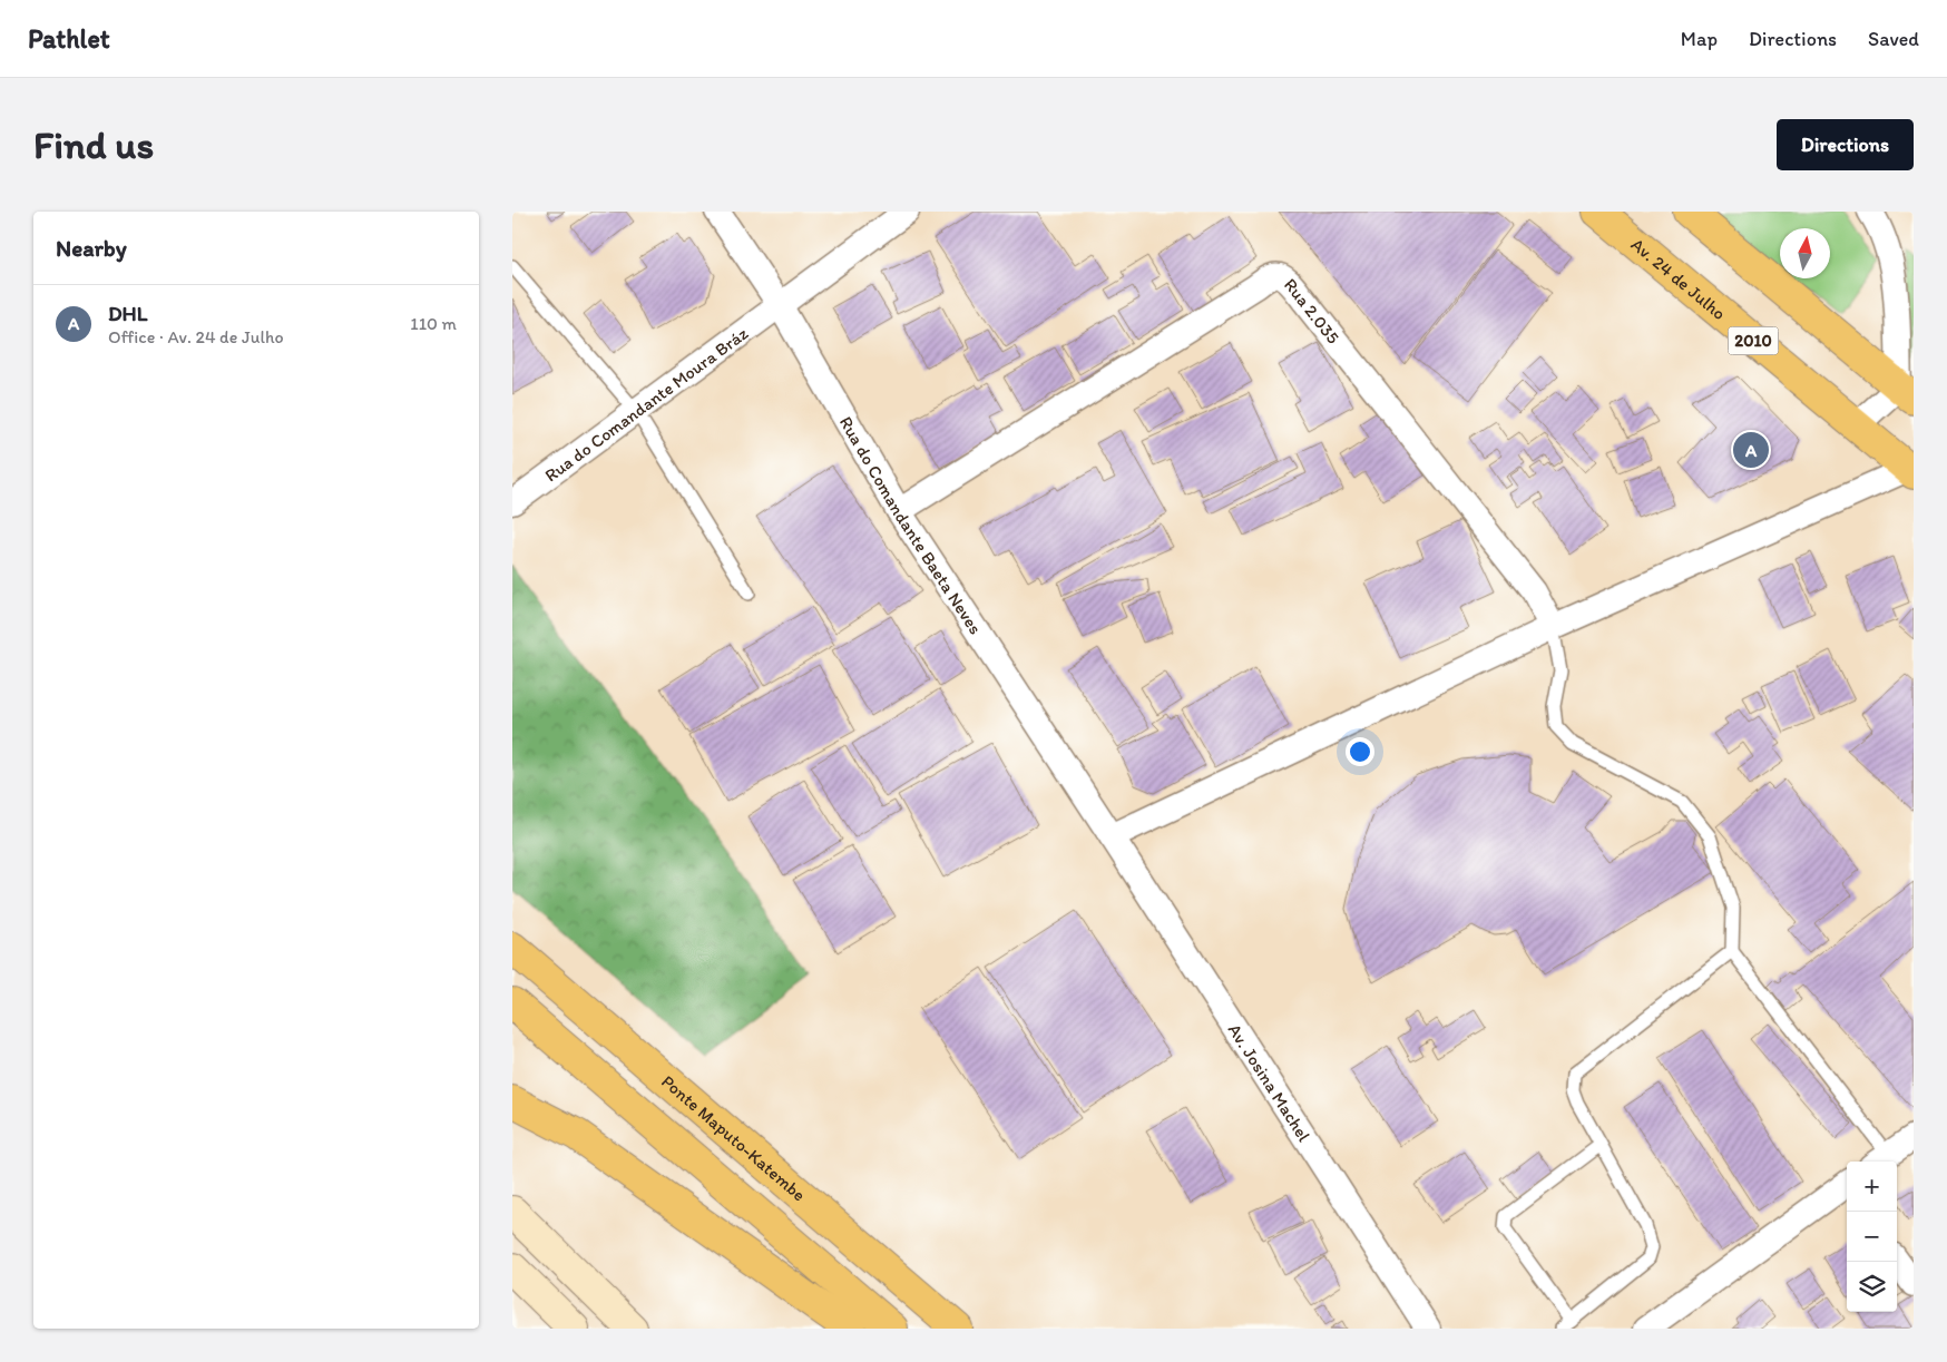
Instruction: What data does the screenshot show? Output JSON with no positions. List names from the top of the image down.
{
  "streets": {
    "main road": ["Av. 24 de Julho", "2010", "Ponte Maputo-Katembe"],
    "street": [
      "Rua 2.035",
      "Rua do Comandante Moura Bráz",
      "Rua do Comandante Baeta Neves",
      "Av. Josina Machel"
    ]
  },
  "crossings": [
    ["Rua 2.035", "Rua do Comandante Baeta Neves"],
    ["Rua do Comandante Moura Bráz", "Rua do Comandante Baeta Neves"],
    ["Rua do Comandante Baeta Neves", "Av. Josina Machel"]
  ],
  "north": "top",
  "page": {
    "header": "Pathlet",
    "nav": ["Map", "Directions", "Saved"],
    "buttons": "Directions",
    "title": "Find us",
    "heading": "Nearby",
    "list": [
      {
        "mark": "A",
        "name": "DHL",
        "note": "Office · Av. 24 de Julho",
        "value": "110 m"
      }
    ],
    "pins": "A",
    "map_buttons": ["+", "−"]
  }
}
